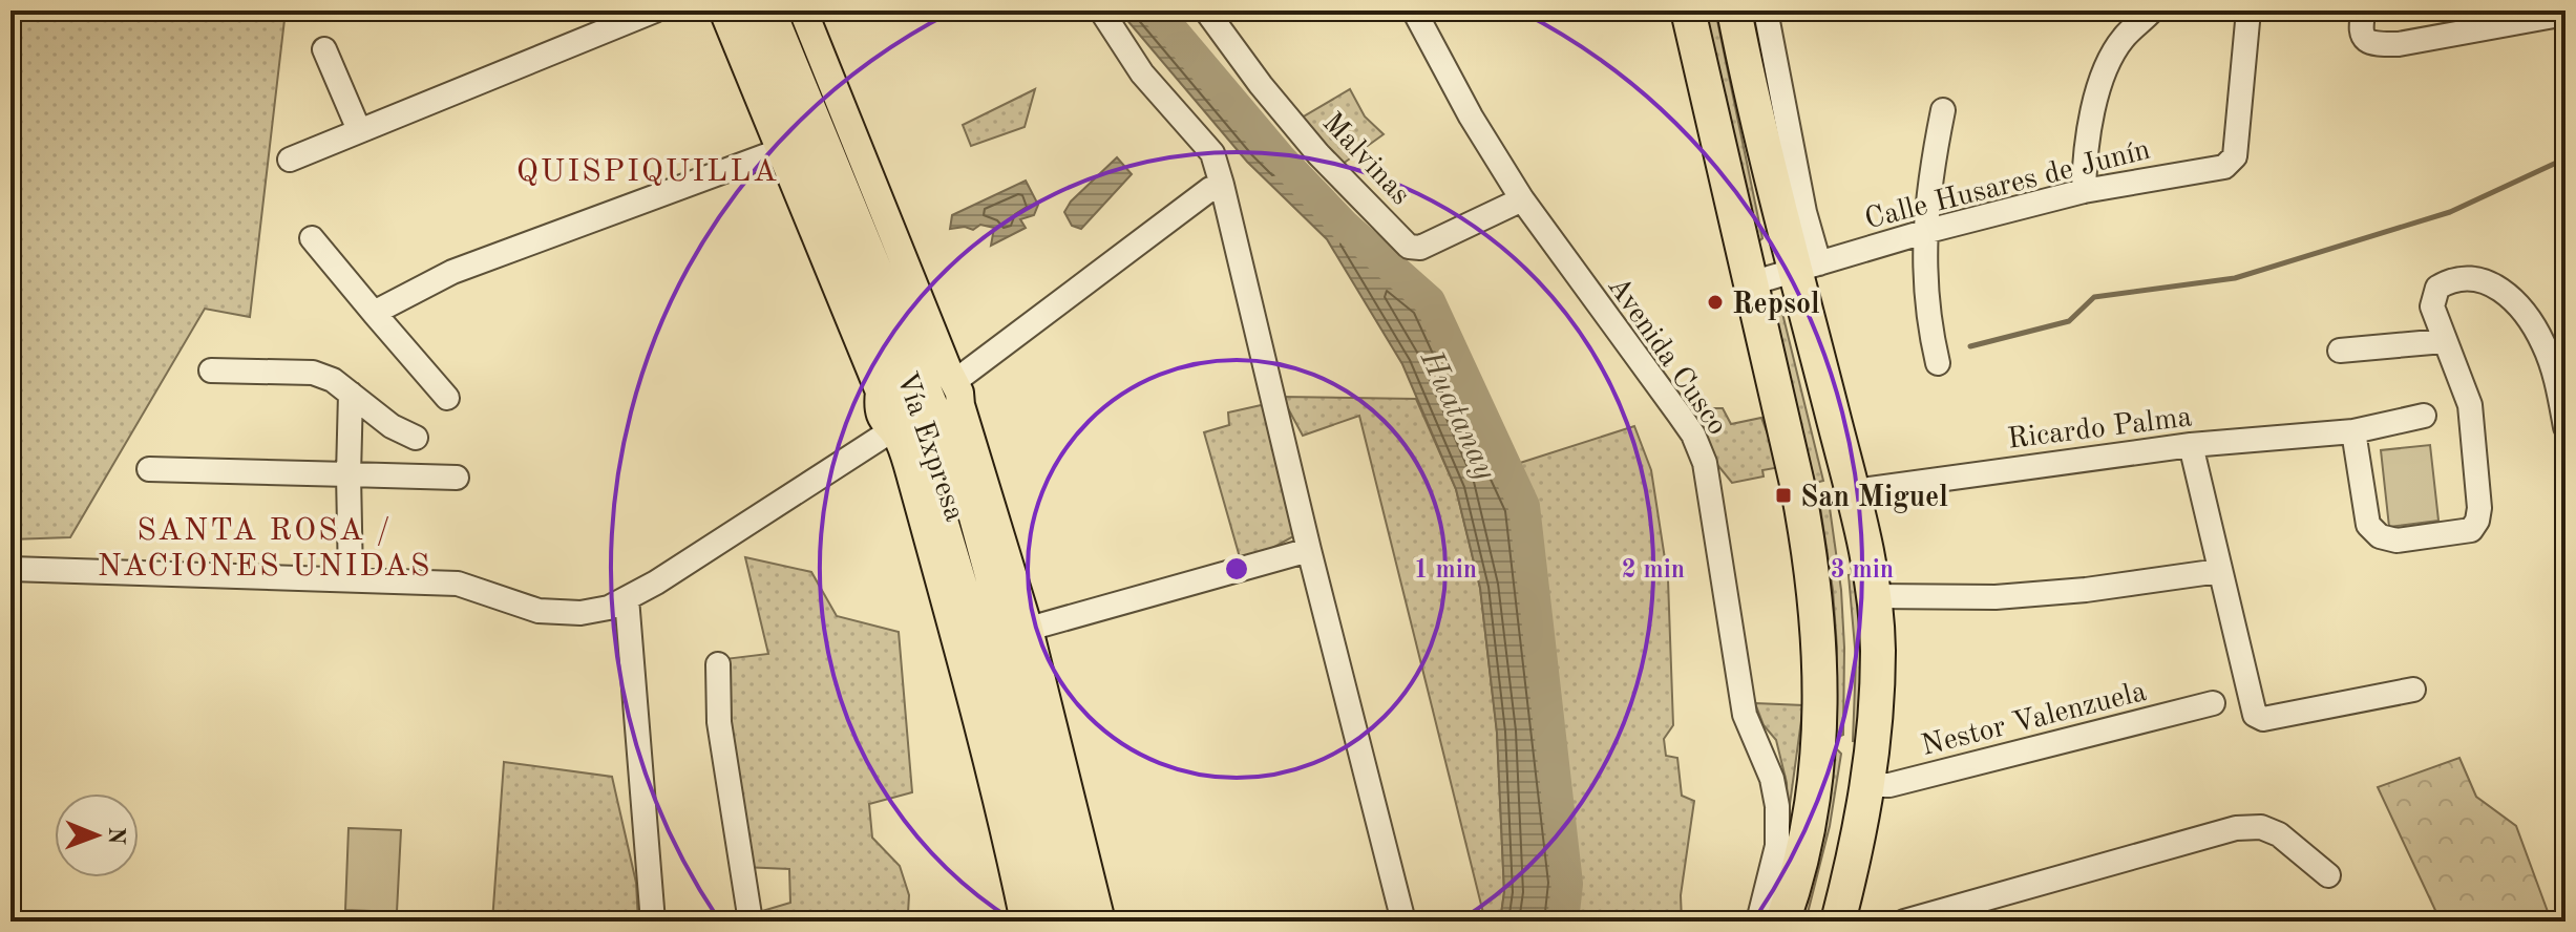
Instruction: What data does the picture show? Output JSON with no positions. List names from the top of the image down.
{
  "streets": {
    "main road": ["Vía Expresa"],
    "street": [
      "Malvinas",
      "Calle Husares de Junín",
      "Avenida Cusco",
      "Ricardo Palma",
      "Nestor Valenzuela"
    ]
  },
  "crossings": [
    ["Malvinas", "Avenida Cusco"]
  ],
  "districts": ["QUISPIQUILLA", "SANTA ROSA / NACIONES UNIDAS"],
  "water": ["Huatanay"],
  "places": {
    "other": ["Repsol"],
    "transit": ["San Miguel"]
  },
  "north": "right",
  "rings": ["1 min", "2 min", "3 min"]
}
